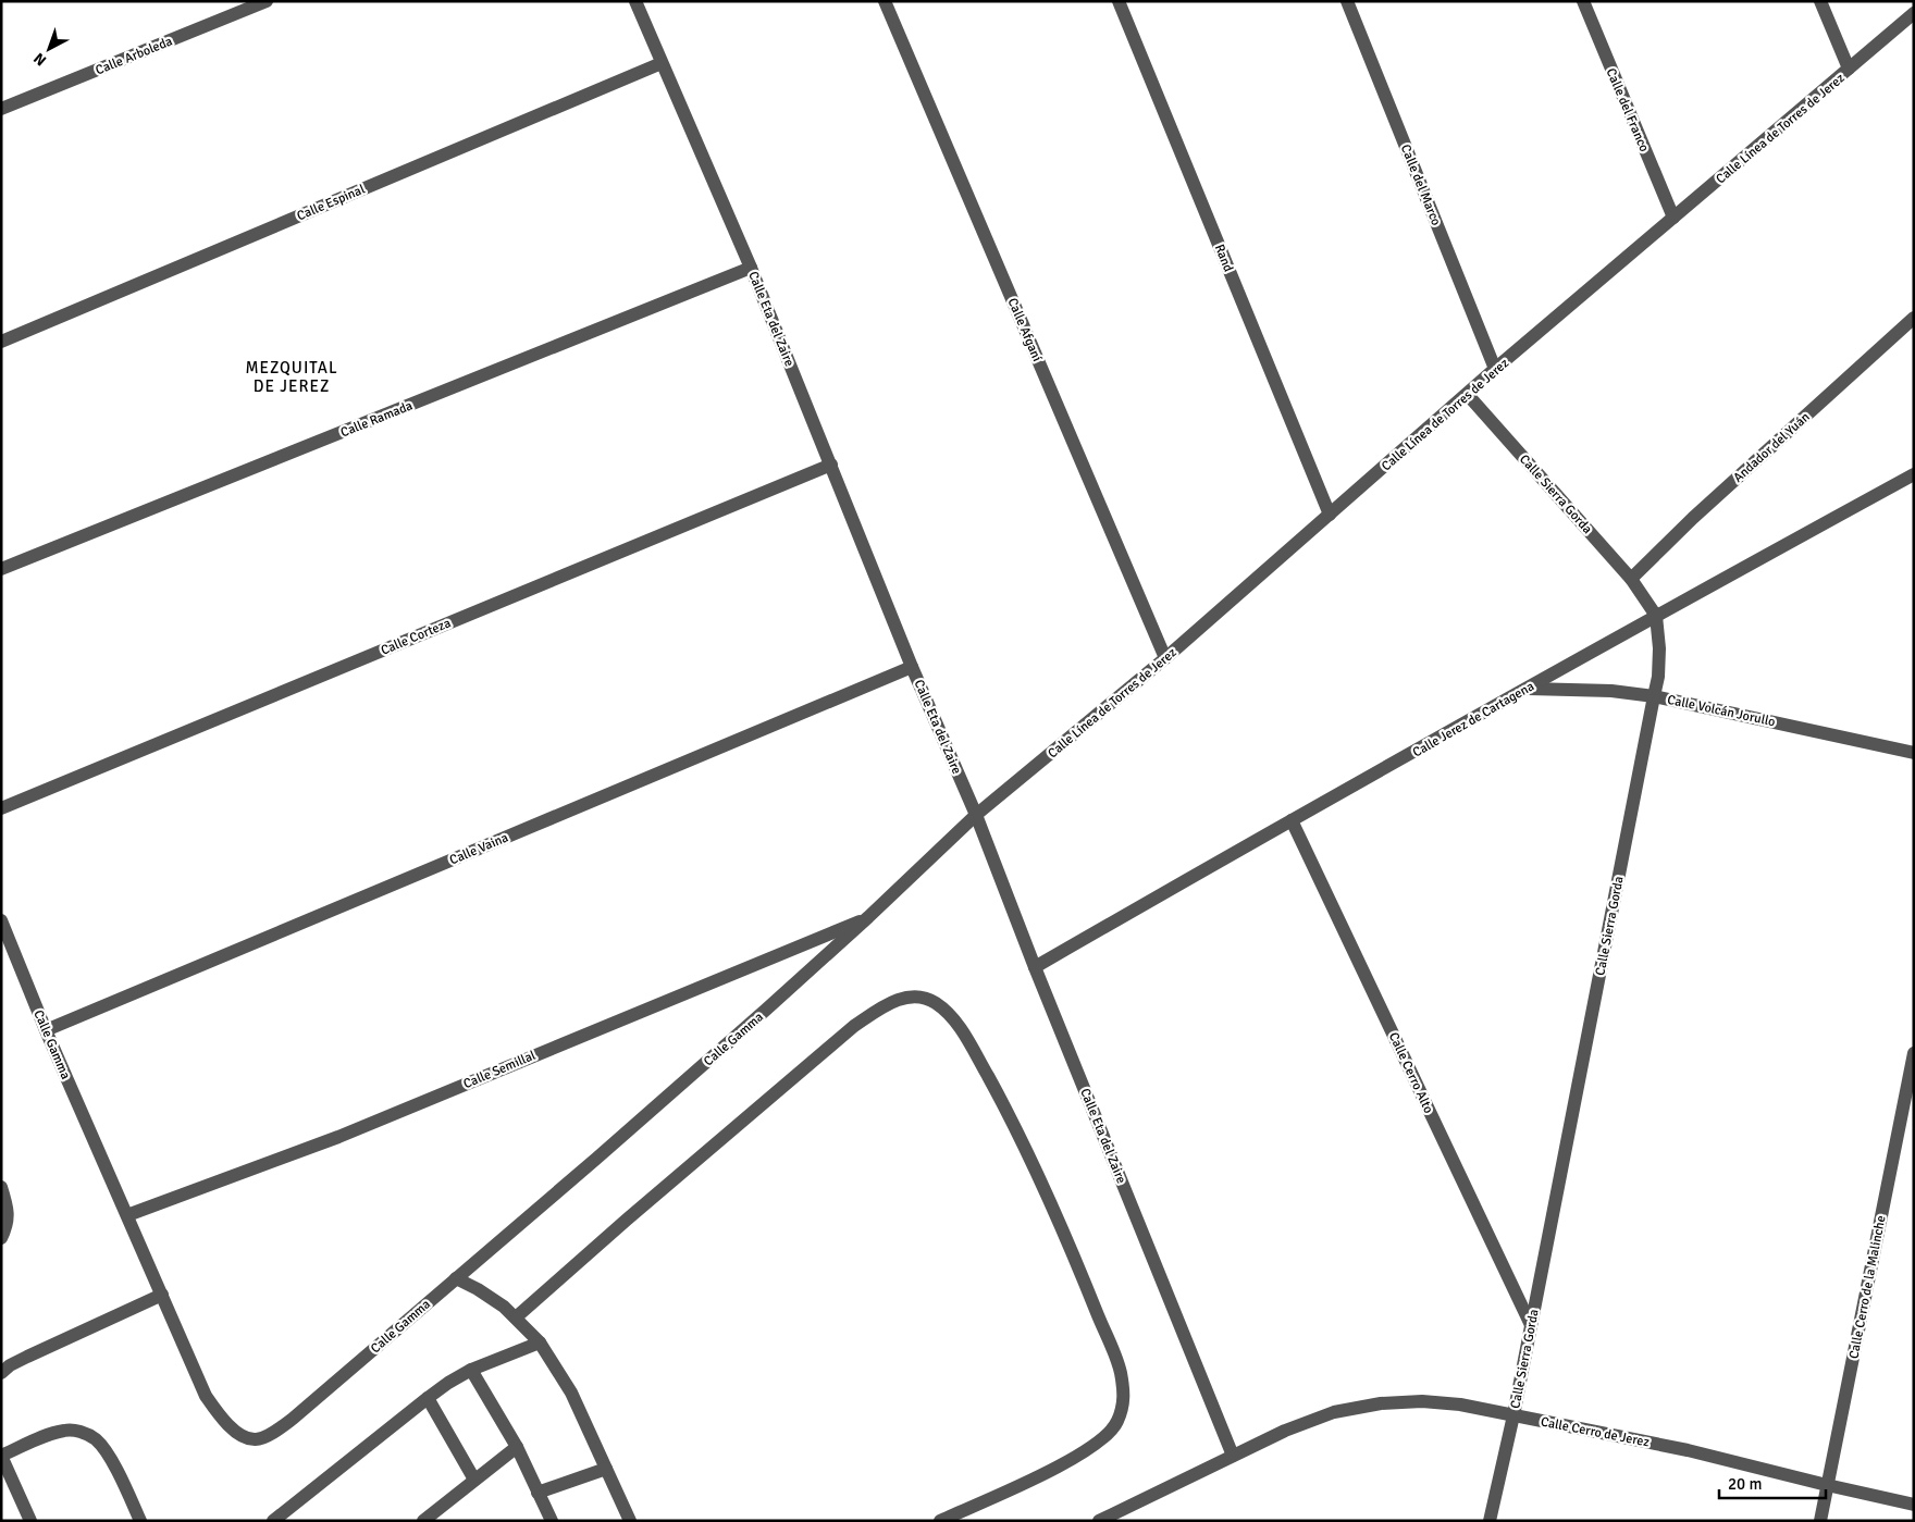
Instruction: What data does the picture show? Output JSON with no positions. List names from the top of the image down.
{
  "streets": {
    "street": [
      "Calle Arboleda",
      "Calle del Franco",
      "Calle Línea de Torres de Jerez",
      "Calle del Marco",
      "Calle Espinal",
      "Rand",
      "Calle Eta del Zaire",
      "Calle Afganí",
      "Calle Ramada",
      "Andador del Yuán",
      "Calle Sierra Gorda",
      "Calle Corteza",
      "Calle Volcán Jorullo",
      "Calle Jerez de Cartagena",
      "Calle Vaina",
      "Calle Gamma",
      "Calle Semillal",
      "Calle Cerro Alto",
      "Calle Cerro de la Malinche",
      "Calle Cerro de Jerez"
    ]
  },
  "crossings": [
    ["Calle del Franco", "Calle Línea de Torres de Jerez"],
    ["Calle Línea de Torres de Jerez", "Calle del Marco"],
    ["Calle Línea de Torres de Jerez", "Rand"],
    ["Calle Línea de Torres de Jerez", "Calle Eta del Zaire"],
    ["Calle Línea de Torres de Jerez", "Calle Afganí"],
    ["Calle Línea de Torres de Jerez", "Calle Sierra Gorda"],
    ["Calle Línea de Torres de Jerez", "Calle Gamma"],
    ["Calle Espinal", "Calle Eta del Zaire"],
    ["Calle Eta del Zaire", "Calle Ramada"],
    ["Calle Eta del Zaire", "Calle Corteza"],
    ["Calle Eta del Zaire", "Calle Jerez de Cartagena"],
    ["Calle Eta del Zaire", "Calle Vaina"],
    ["Calle Eta del Zaire", "Calle Gamma"],
    ["Calle Eta del Zaire", "Calle Cerro de Jerez"],
    ["Andador del Yuán", "Calle Sierra Gorda"],
    ["Calle Sierra Gorda", "Calle Volcán Jorullo"],
    ["Calle Sierra Gorda", "Calle Jerez de Cartagena"],
    ["Calle Sierra Gorda", "Calle Cerro Alto"],
    ["Calle Sierra Gorda", "Calle Cerro de Jerez"],
    ["Calle Volcán Jorullo", "Calle Jerez de Cartagena"],
    ["Calle Jerez de Cartagena", "Calle Cerro Alto"],
    ["Calle Vaina", "Calle Gamma"],
    ["Calle Gamma", "Calle Semillal"],
    ["Calle Cerro de la Malinche", "Calle Cerro de Jerez"]
  ],
  "districts": ["MEZQUITAL DE JEREZ"],
  "scale_bar": "20 m",
  "north": "bottom left"
}
